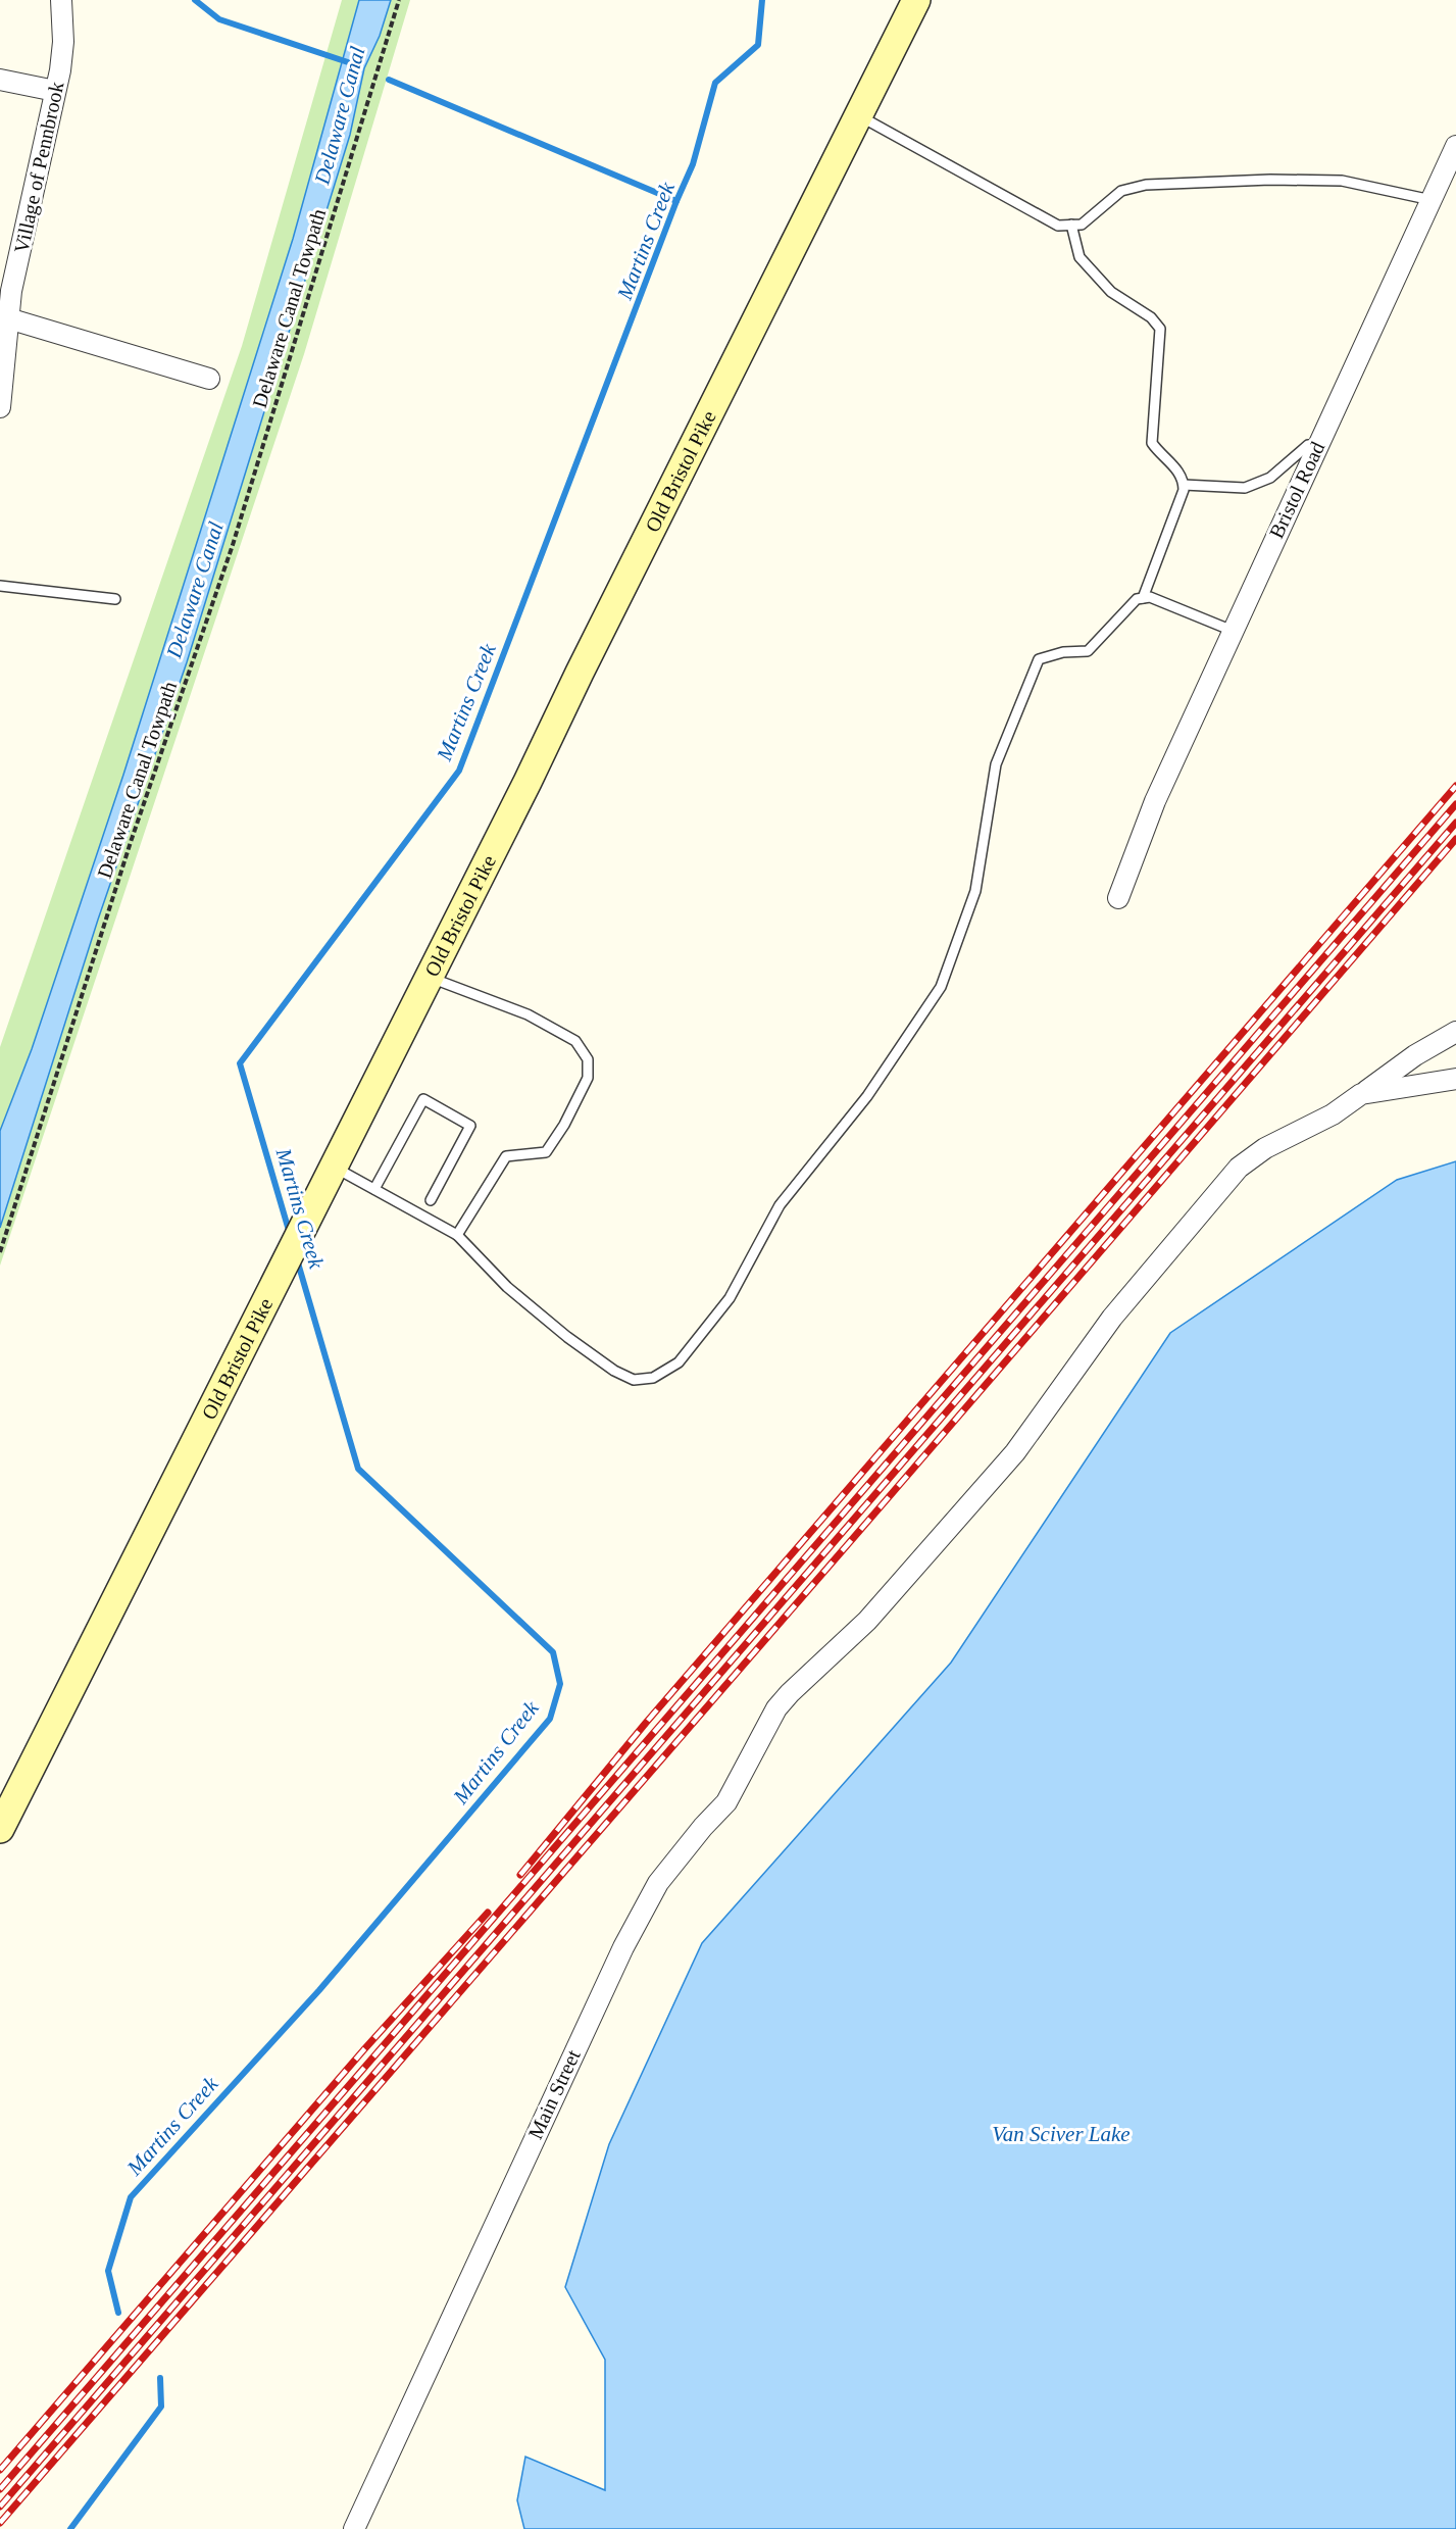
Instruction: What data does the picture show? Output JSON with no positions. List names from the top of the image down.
{
  "streets": {
    "main road": ["Old Bristol Pike"],
    "street": ["Village of Pennbrook", "Bristol Road", "Main Street"],
    "path": ["Delaware Canal Towpath"]
  },
  "water": ["Delaware Canal", "Martins Creek", "Van Sciver Lake"]
}
